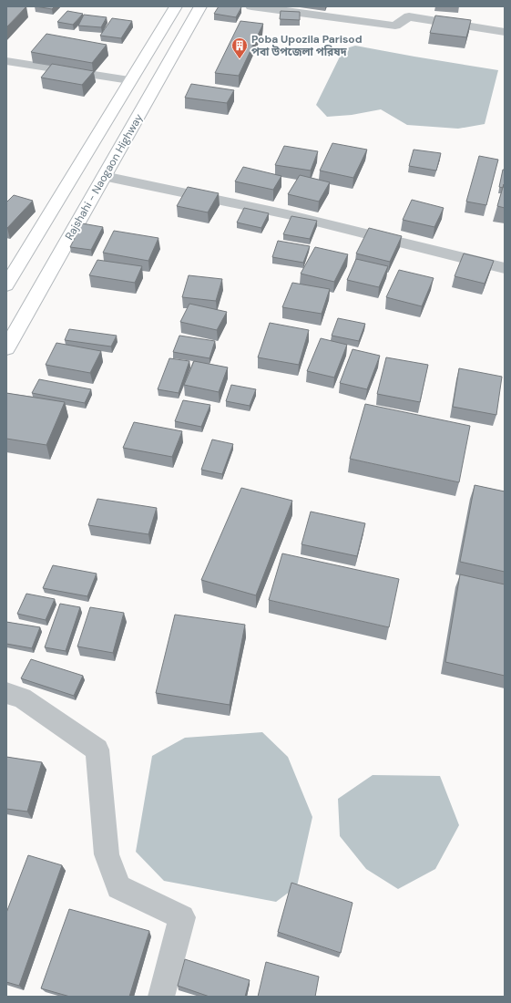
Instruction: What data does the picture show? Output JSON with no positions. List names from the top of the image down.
{
  "streets": {
    "main road": ["Rajshahi - Naogaon Highway"]
  },
  "places": {
    "building": ["Poba Upozila Parisod পবা উপজেলা পরিষদ"]
  }
}
